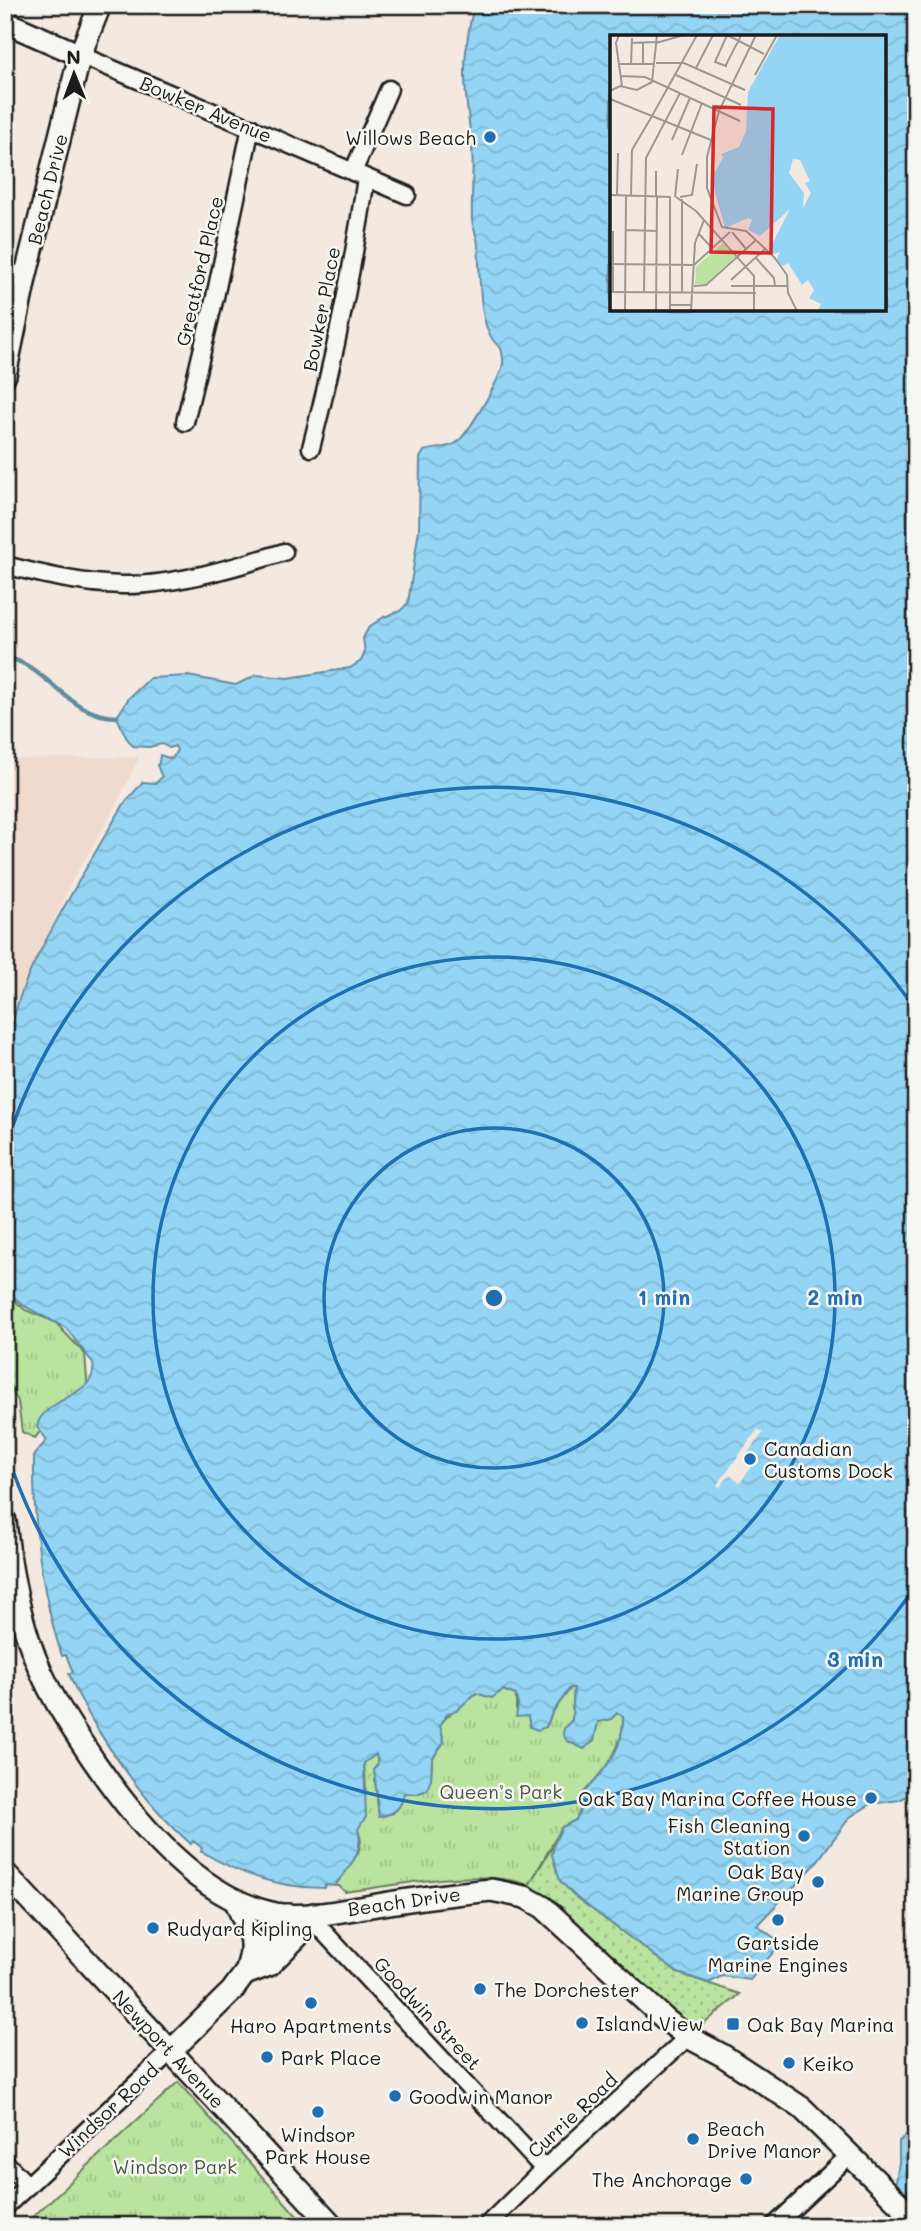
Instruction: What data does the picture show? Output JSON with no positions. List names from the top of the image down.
{
  "streets": {
    "main road": [
      "Bowker Avenue",
      "Beach Drive",
      "Newport Avenue",
      "Windsor Road"
    ],
    "street": [
      "Greatford Place",
      "Bowker Place",
      "Goodwin Street",
      "Currie Road"
    ]
  },
  "crossings": [
    ["Bowker Avenue", "Beach Drive"],
    ["Bowker Avenue", "Greatford Place"],
    ["Bowker Avenue", "Bowker Place"],
    ["Beach Drive", "Goodwin Street"],
    ["Beach Drive", "Windsor Road"],
    ["Beach Drive", "Currie Road"],
    ["Goodwin Street", "Currie Road"],
    ["Newport Avenue", "Windsor Road"]
  ],
  "parks": ["Queen’s Park", "Windsor Park"],
  "places": {
    "other": [
      "Willows Beach",
      "Canadian Customs Dock",
      "Oak Bay Marina Coffee House",
      "Fish Cleaning Station",
      "Oak Bay Marine Group",
      "Gartside Marine Engines",
      "Rudyard Kipling",
      "The Dorchester",
      "Haro Apartments",
      "Island View",
      "Park Place",
      "Keiko",
      "Goodwin Manor",
      "Windsor Park House",
      "Beach Drive Manor",
      "The Anchorage"
    ],
    "transit": ["Oak Bay Marina"]
  },
  "north": "top",
  "rings": ["1 min", "2 min", "3 min"]
}
